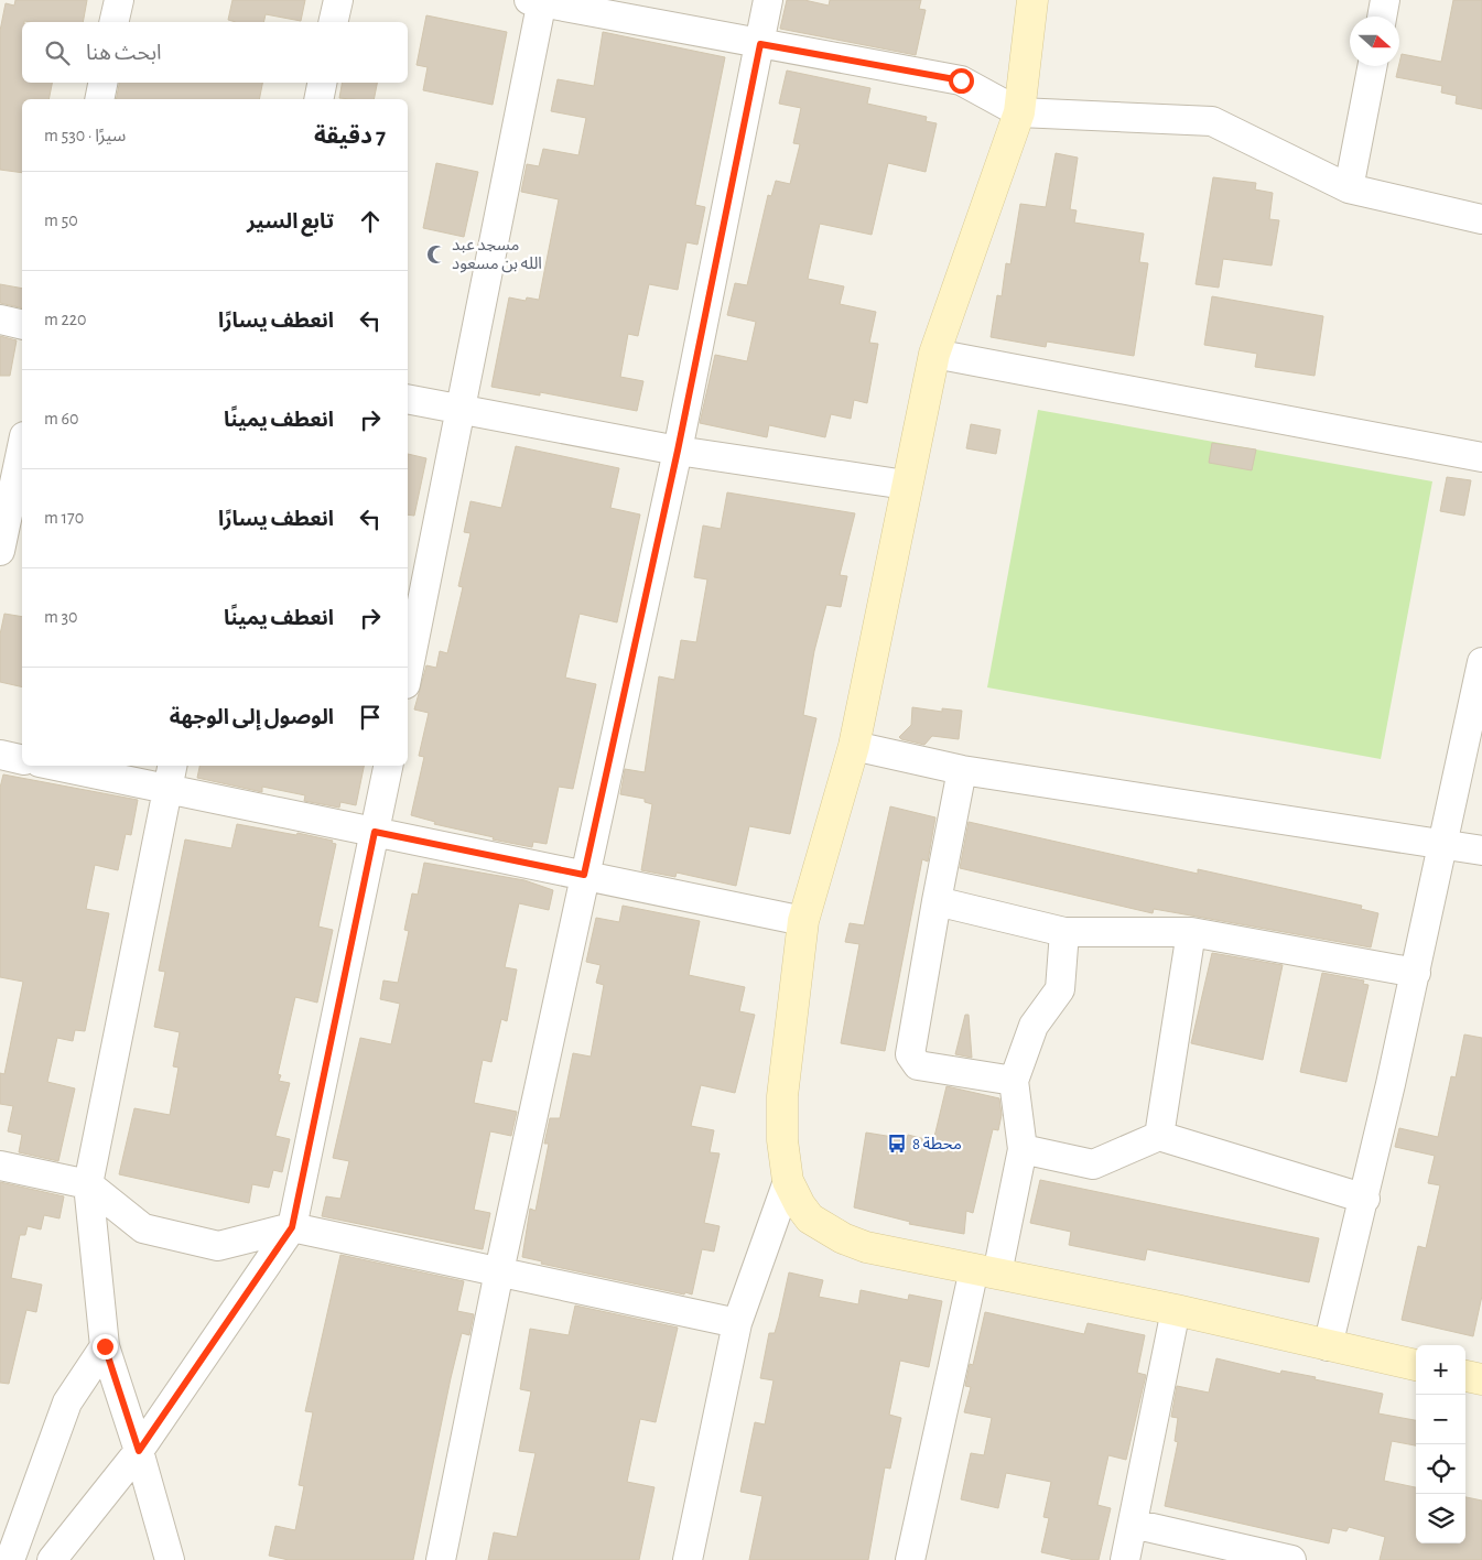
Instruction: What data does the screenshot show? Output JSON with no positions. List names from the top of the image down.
{
  "places": {
    "mosque": ["مسجد عبد الله بن مسعود"],
    "bus stop": ["محطة 8"]
  },
  "north": "right",
  "page": {
    "search": "ابحث هنا",
    "heading": ["7 دقيقة", "سيرًا · 530 m"],
    "list": [
      ["تابع السير", "50 m"],
      ["انعطف يسارًا", "220 m"],
      ["انعطف يمينًا", "60 m"],
      ["انعطف يسارًا", "170 m"],
      ["انعطف يمينًا", "30 m"],
      "الوصول إلى الوجهة"
    ],
    "map_buttons": ["+", "−"]
  }
}
